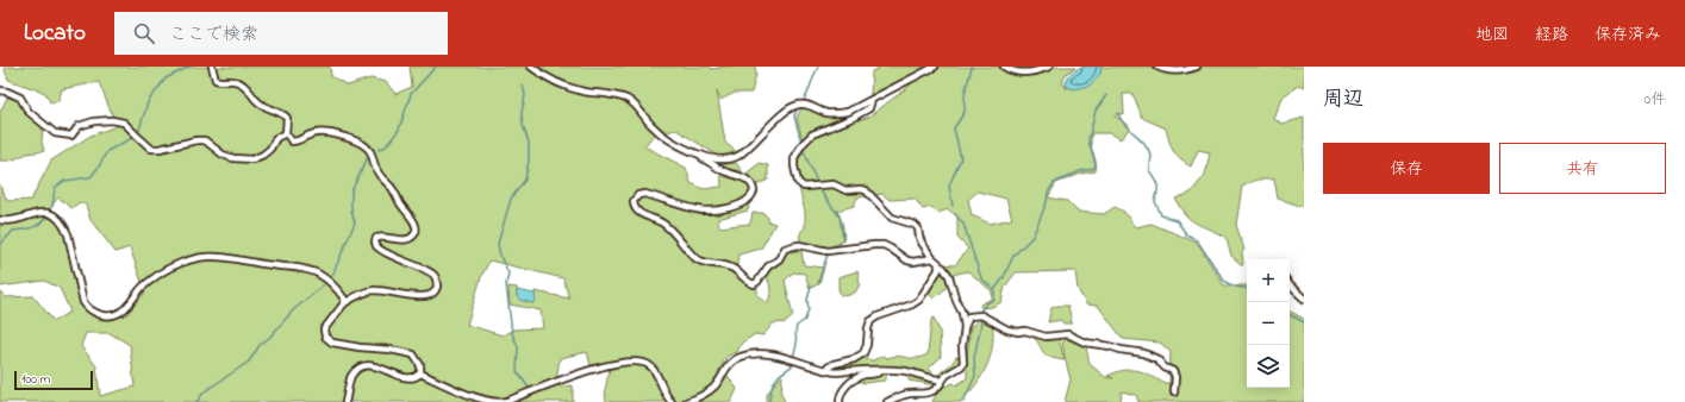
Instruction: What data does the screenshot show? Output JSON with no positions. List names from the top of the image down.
{
  "scale_bar": "100 m",
  "page": {
    "header": "Locato",
    "search": "ここで検索",
    "nav": ["地図", "経路", "保存済み"],
    "heading": ["周辺", "0件"],
    "buttons": ["保存", "共有"],
    "map_buttons": ["+", "−"],
    "scale": "100 m"
  }
}
